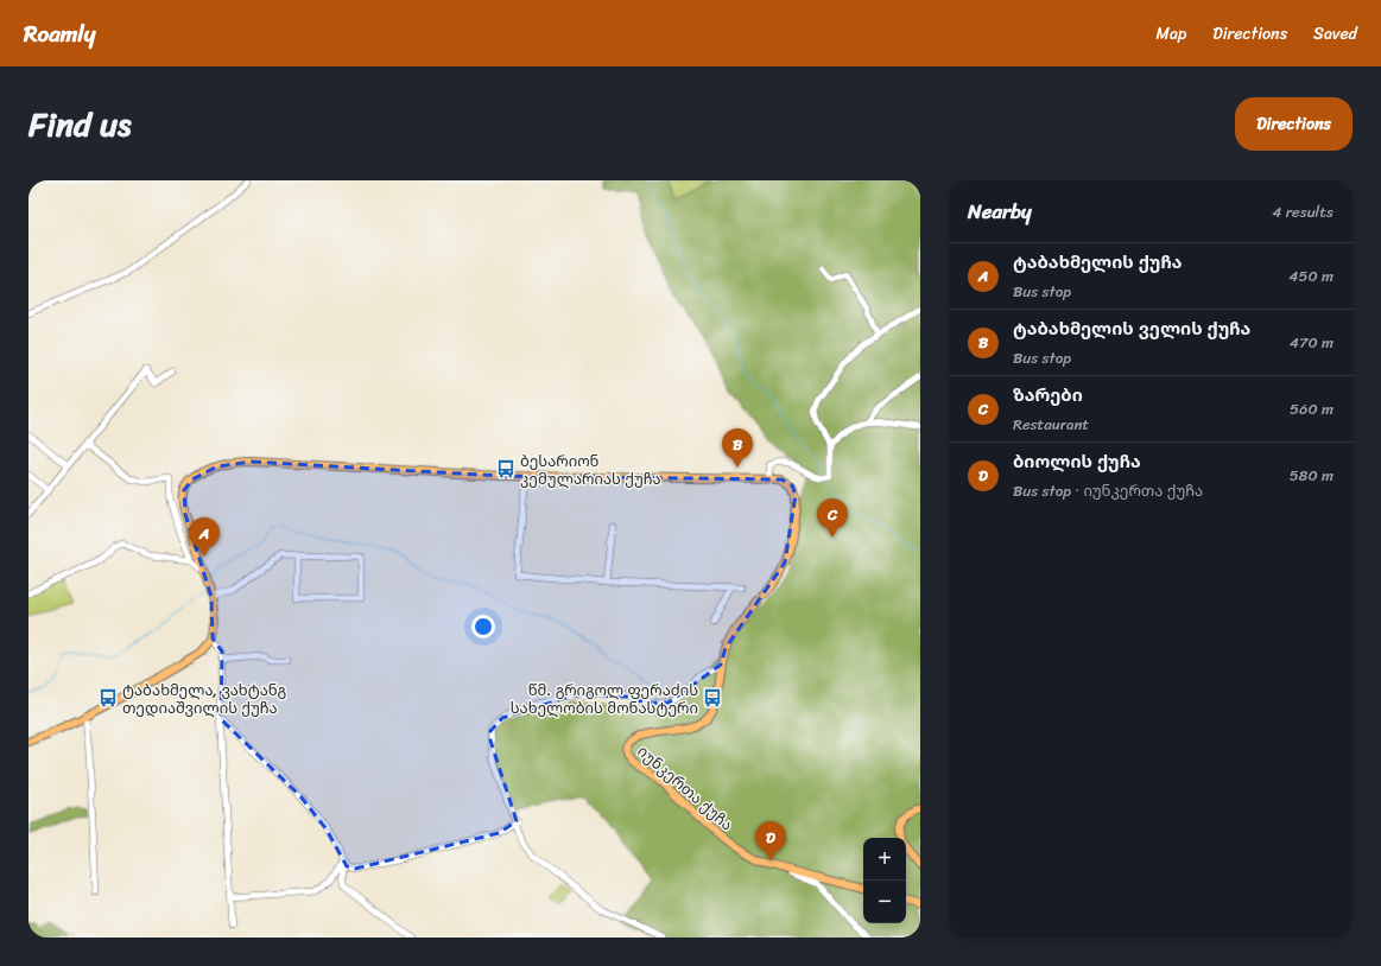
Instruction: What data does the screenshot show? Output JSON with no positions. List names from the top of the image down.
{
  "streets": {
    "main road": ["იუნკერთა ქუჩა"]
  },
  "places": {
    "bus stop": ["ბესარიონ კემულარიას ქუჩა", "ტაბახმელა, ვახტანგ თედიაშვილის ქუჩა", "წმ. გრიგოლ ფერაძის სახელობის მონასტერი"]
  },
  "page": {
    "header": "Roamly",
    "nav": ["Map", "Directions", "Saved"],
    "title": "Find us",
    "buttons": "Directions",
    "heading": ["Nearby", "4 results"],
    "list": [
      {
        "mark": "A",
        "name": "ტაბახმელის ქუჩა",
        "note": "Bus stop",
        "value": "450 m"
      },
      {
        "mark": "B",
        "name": "ტაბახმელის ველის ქუჩა",
        "note": "Bus stop",
        "value": "470 m"
      },
      {
        "mark": "C",
        "name": "ზარები",
        "note": "Restaurant",
        "value": "560 m"
      },
      {
        "mark": "D",
        "name": "ბიოლის ქუჩა",
        "note": "Bus stop · იუნკერთა ქუჩა",
        "value": "580 m"
      }
    ],
    "pins": [
      "B",
      "C",
      "A",
      "D"
    ],
    "map_buttons": ["+", "−"]
  }
}
